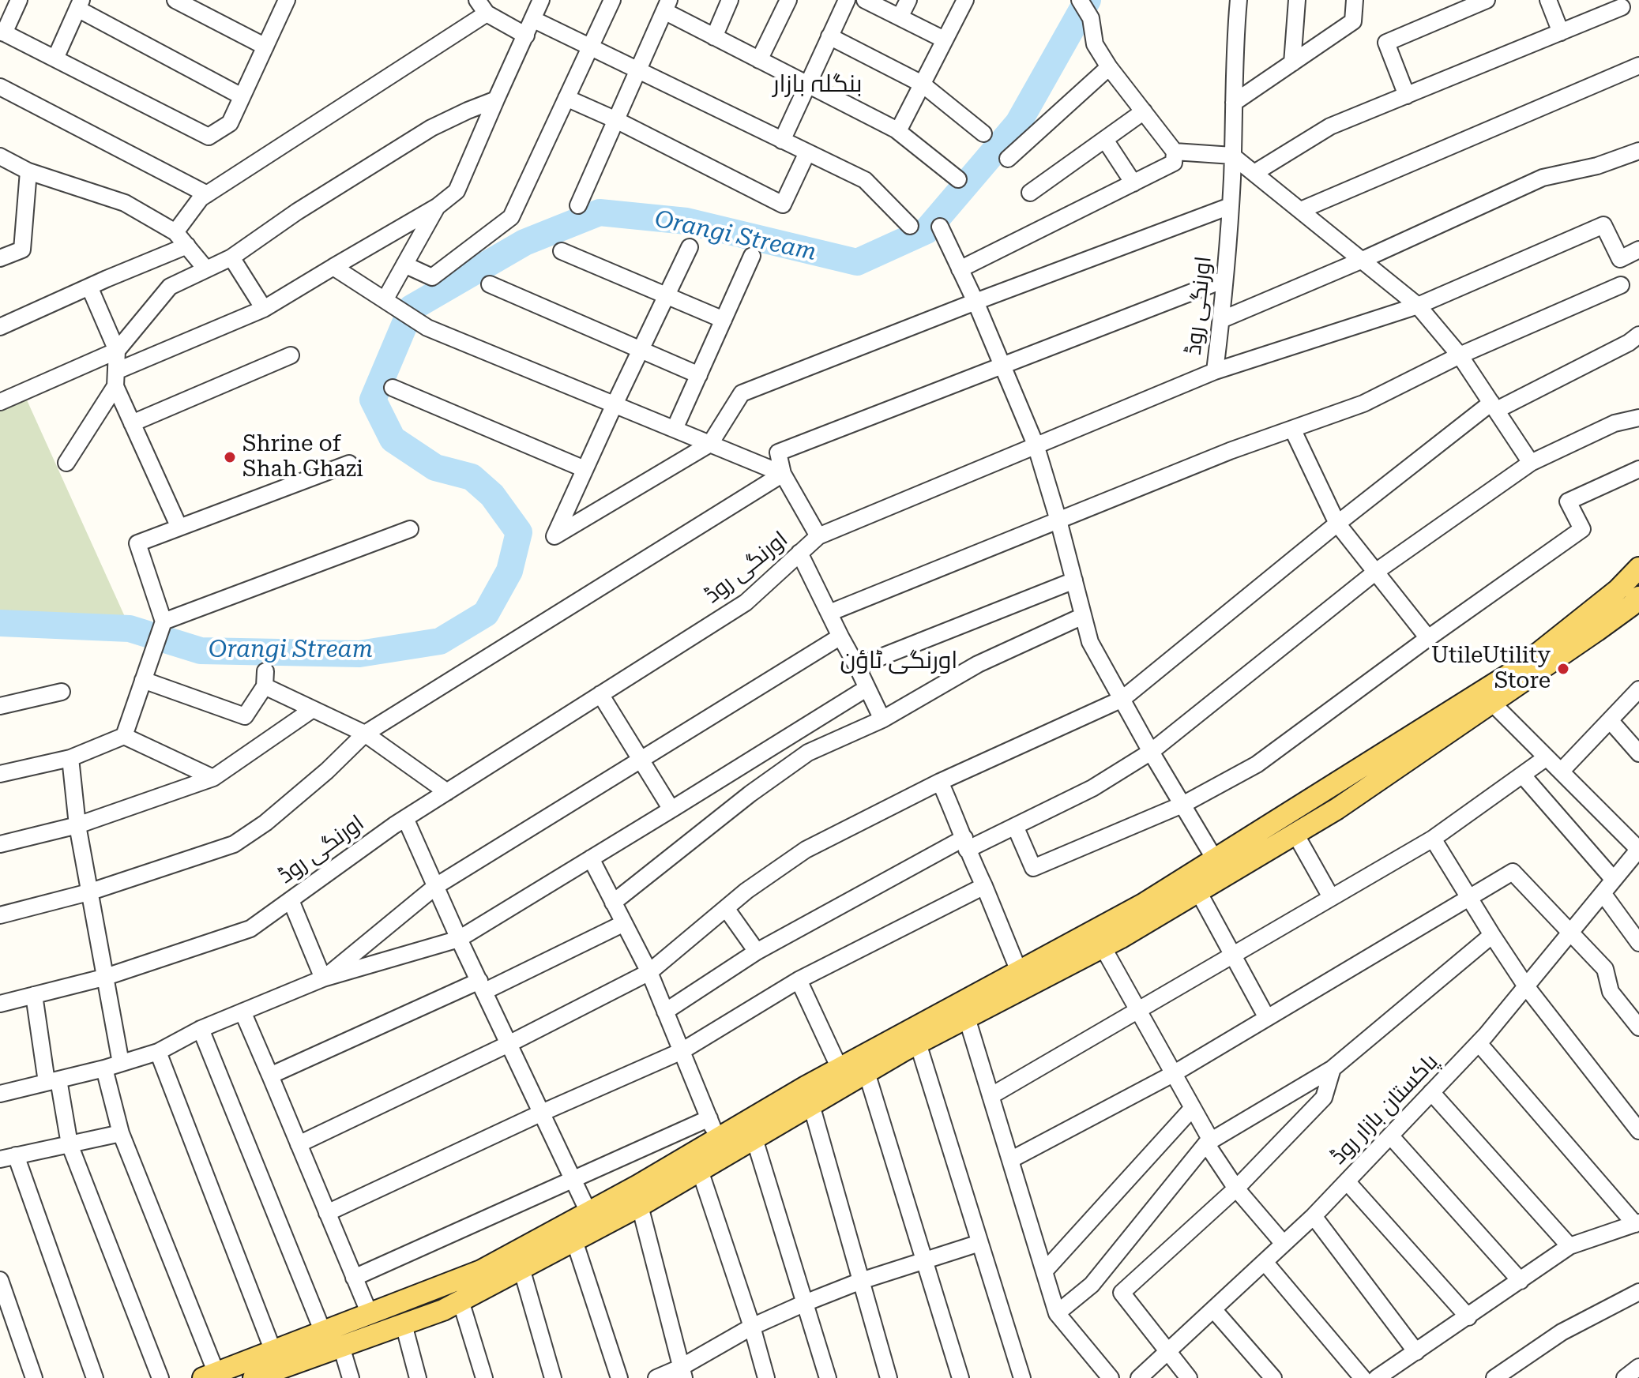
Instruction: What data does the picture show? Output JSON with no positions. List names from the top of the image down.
{
  "streets": {
    "street": ["اورنگی روڈ", "پاکستان بازار روڈ"]
  },
  "districts": ["بنگلہ بازار", "اورنگی ٹاؤن"],
  "water": ["Orangi Stream"],
  "places": ["Shrine of Shah Ghazi", "UtileUtility Store"]
}
